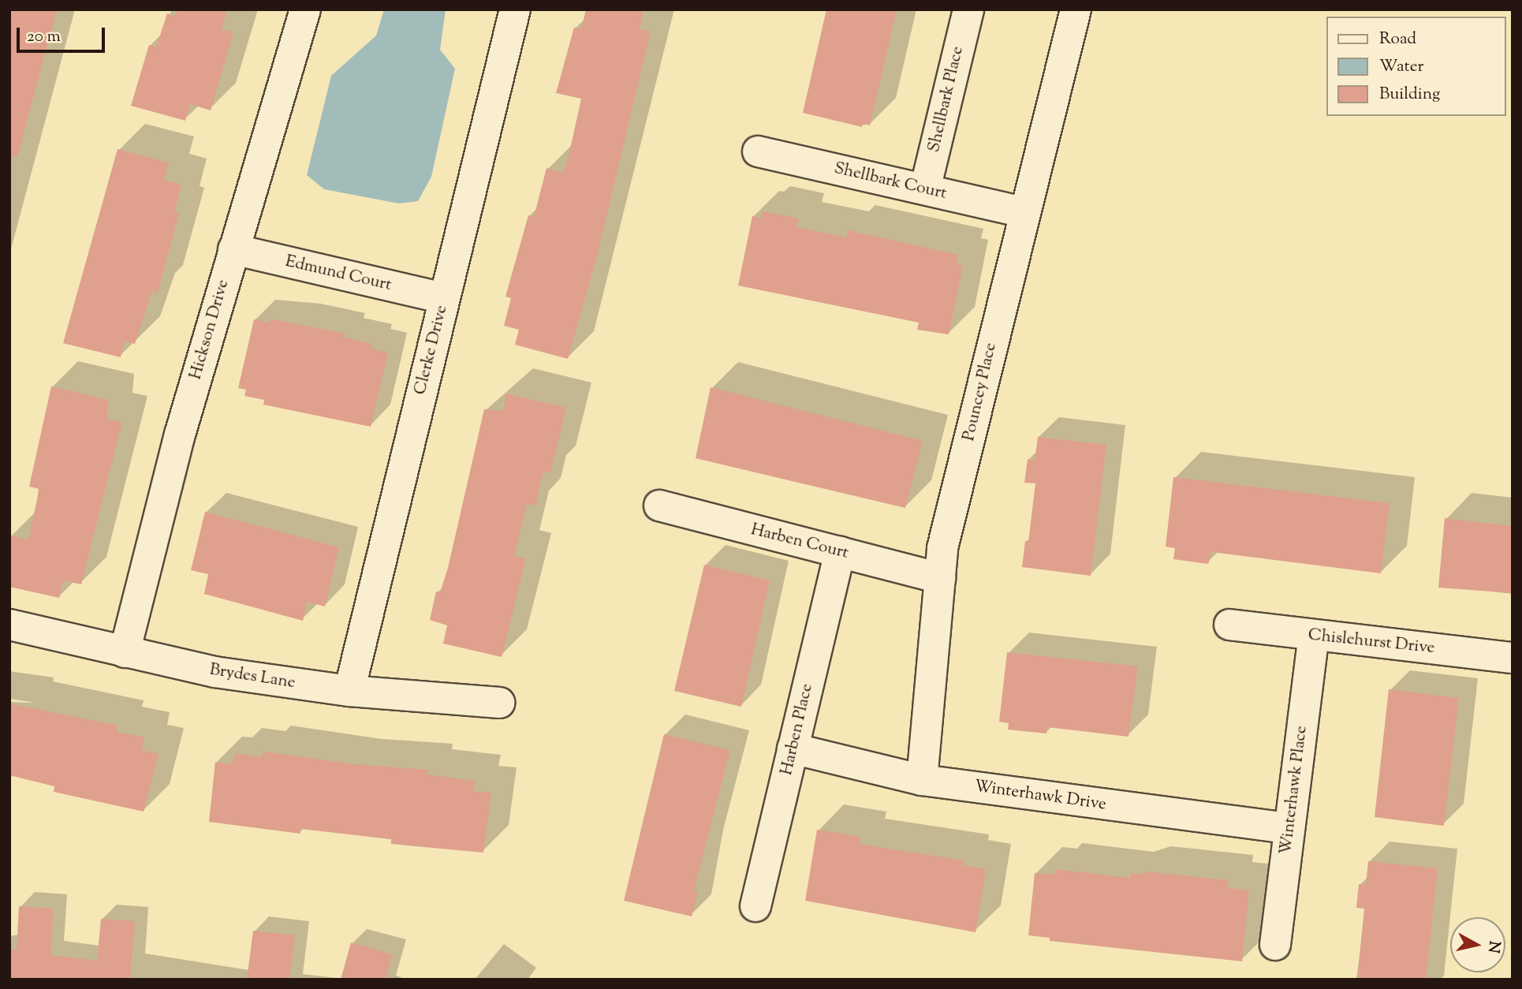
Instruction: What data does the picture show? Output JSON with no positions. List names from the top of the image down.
{
  "streets": {
    "street": [
      "Shellbark Place",
      "Shellbark Court",
      "Edmund Court",
      "Hickson Drive",
      "Clerke Drive",
      "Pouncey Place",
      "Harben Court",
      "Chislehurst Drive",
      "Brydes Lane",
      "Harben Place",
      "Winterhawk Place",
      "Winterhawk Drive"
    ]
  },
  "crossings": [
    ["Shellbark Place", "Shellbark Court"],
    ["Shellbark Court", "Pouncey Place"],
    ["Edmund Court", "Hickson Drive"],
    ["Edmund Court", "Clerke Drive"],
    ["Hickson Drive", "Brydes Lane"],
    ["Clerke Drive", "Brydes Lane"],
    ["Pouncey Place", "Harben Court"],
    ["Pouncey Place", "Winterhawk Drive"],
    ["Harben Court", "Harben Place"],
    ["Chislehurst Drive", "Winterhawk Place"],
    ["Harben Place", "Winterhawk Drive"],
    ["Winterhawk Place", "Winterhawk Drive"]
  ],
  "legend": ["Road", "Water", "Building"],
  "scale_bar": "20 m",
  "north": "right"
}
